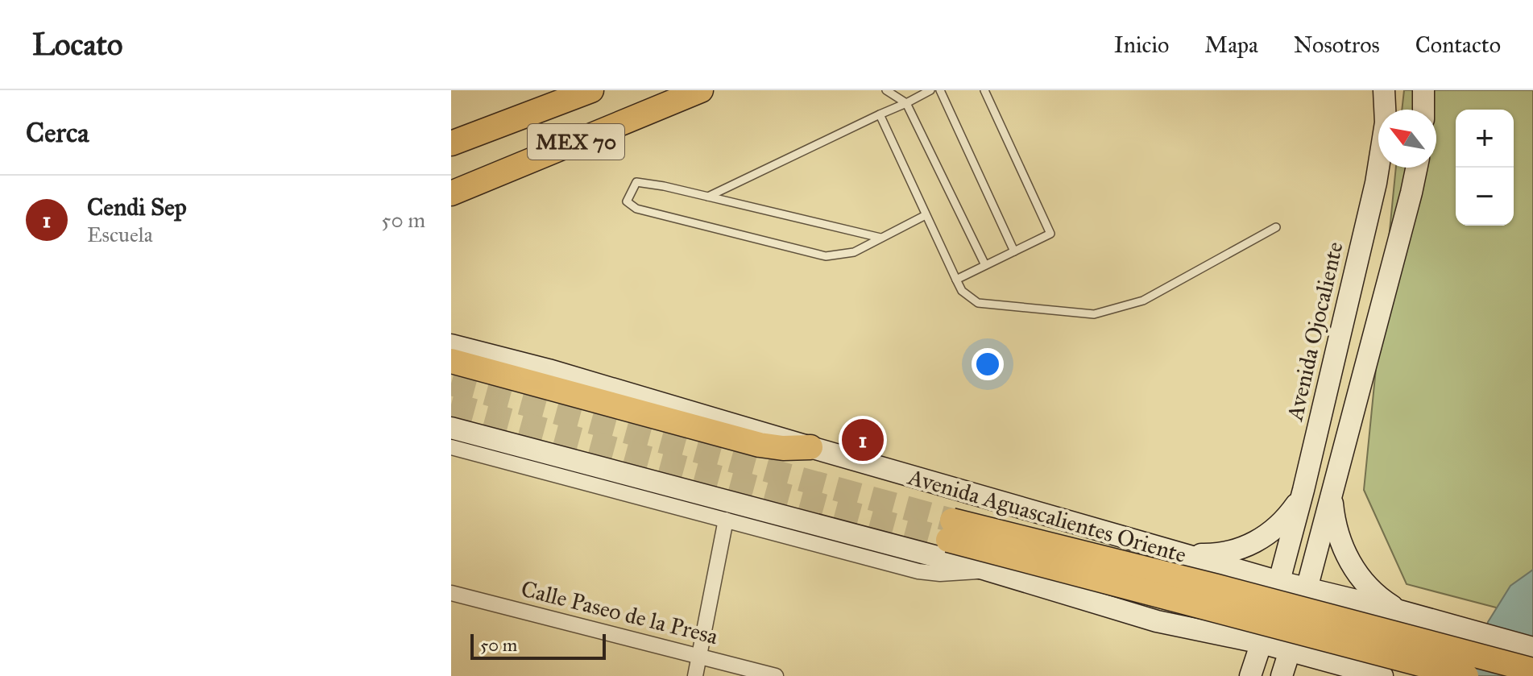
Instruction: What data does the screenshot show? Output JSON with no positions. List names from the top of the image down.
{
  "streets": {
    "main road": ["MEX 70", "Avenida Aguascalientes Oriente"],
    "street": ["Avenida Ojocaliente", "Calle Paseo de la Presa"]
  },
  "crossings": [
    ["Avenida Ojocaliente", "Avenida Aguascalientes Oriente"]
  ],
  "scale_bar": "50 m",
  "north": "top left",
  "page": {
    "header": "Locato",
    "nav": [
      "Inicio",
      "Mapa",
      "Nosotros",
      "Contacto"
    ],
    "heading": "Cerca",
    "map_buttons": ["+", "−"],
    "list": [
      {
        "mark": "1",
        "name": "Cendi Sep",
        "note": "Escuela",
        "value": "50 m"
      }
    ],
    "pins": "1",
    "scale": "50 m"
  }
}
